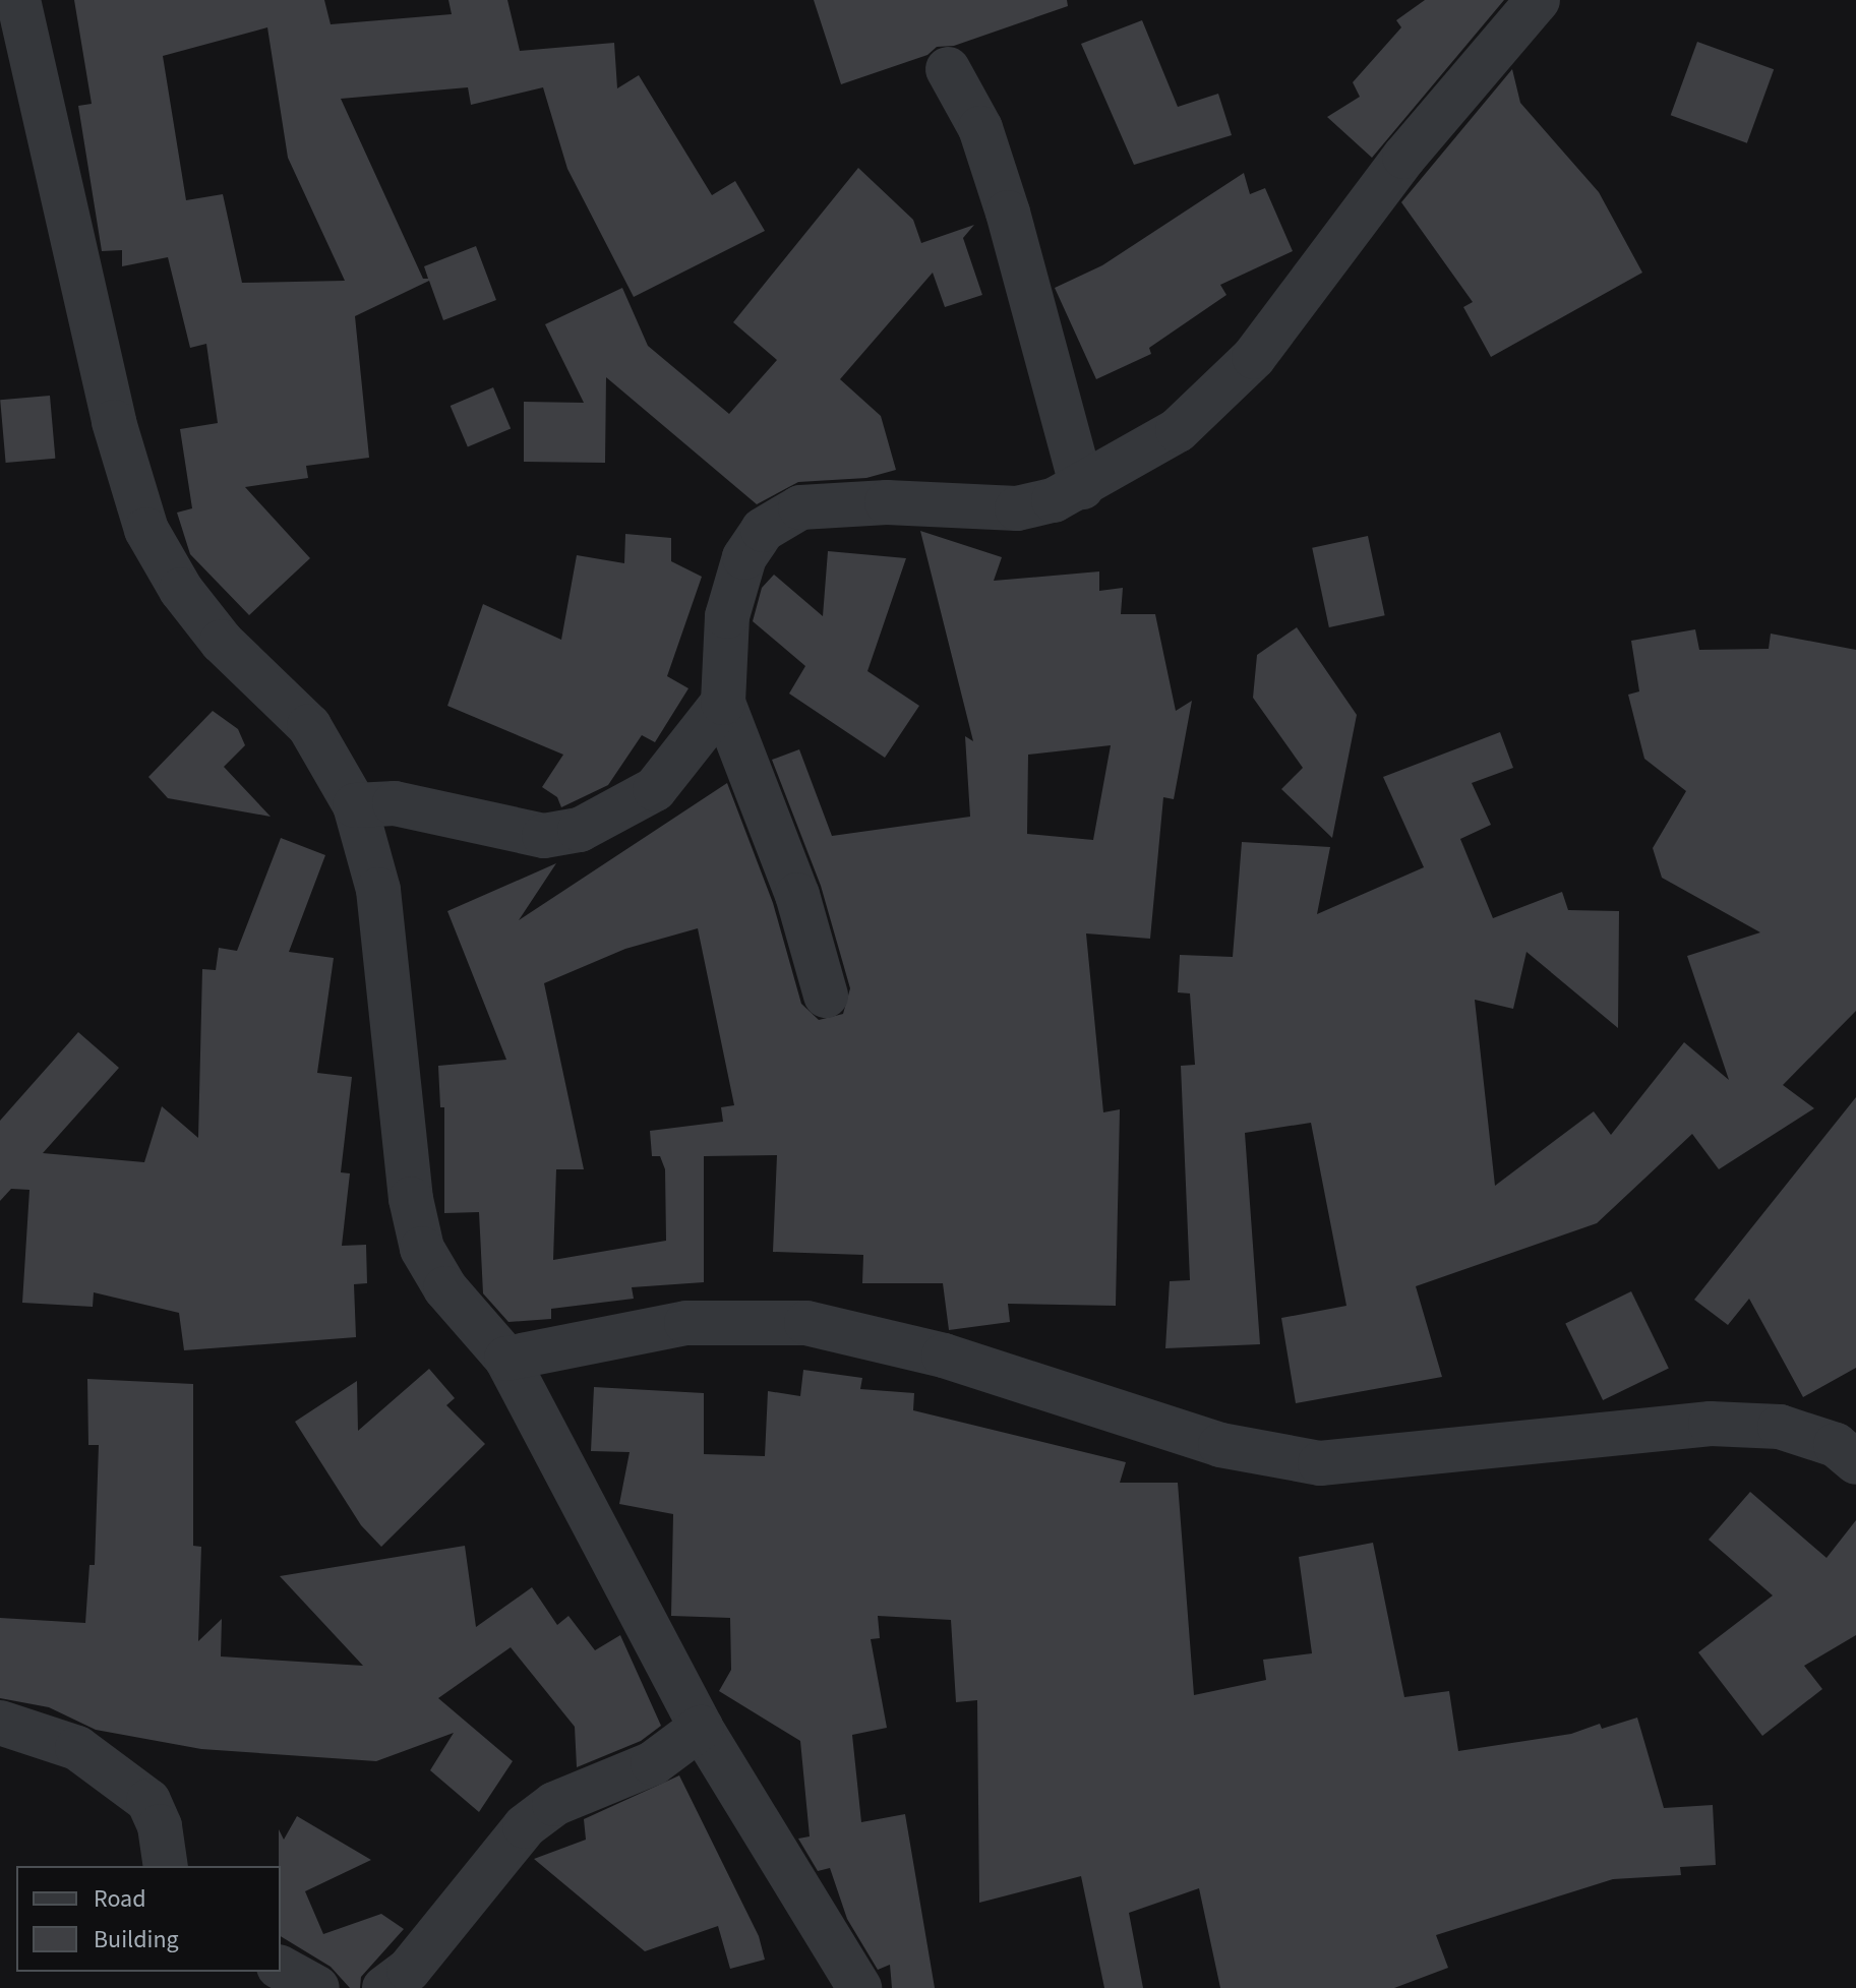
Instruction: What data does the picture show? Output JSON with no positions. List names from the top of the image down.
{
  "legend": ["Road", "Building"]
}
